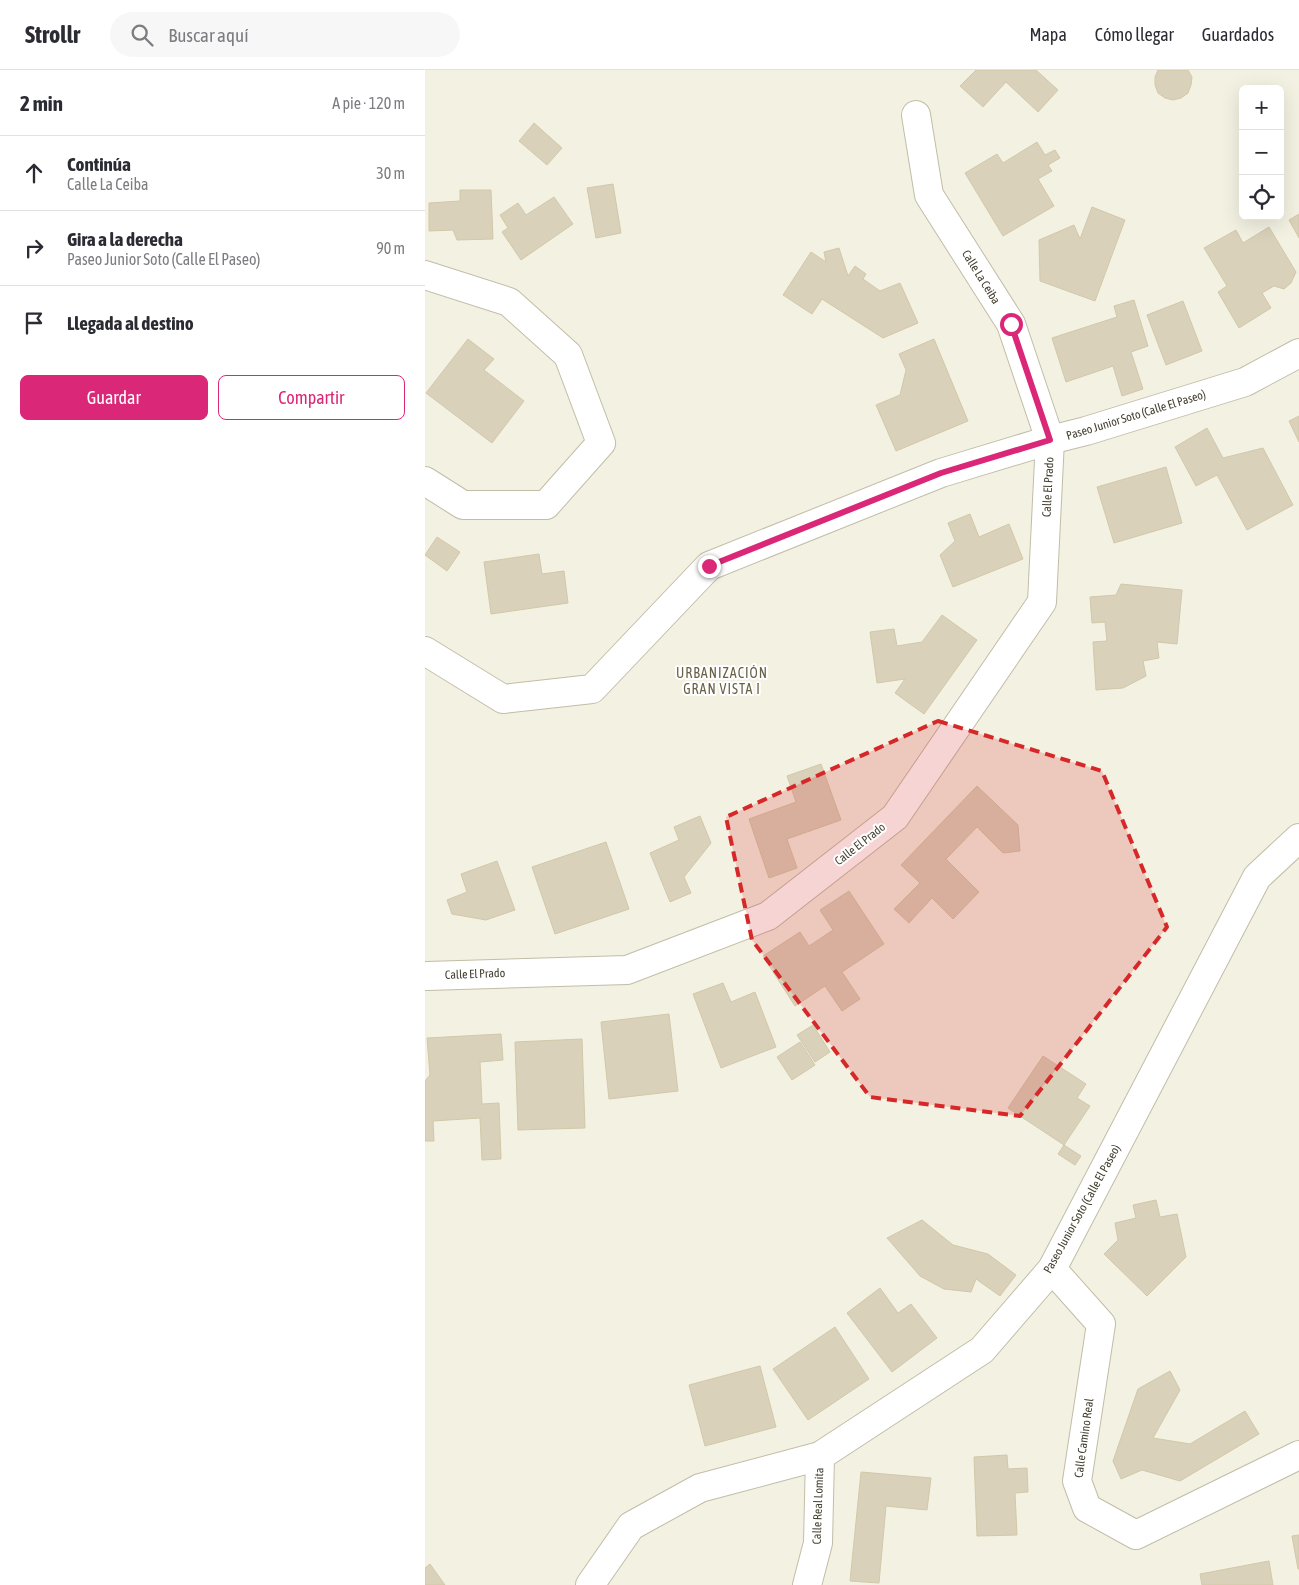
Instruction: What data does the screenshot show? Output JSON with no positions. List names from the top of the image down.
{
  "streets": {
    "street": [
      "Calle La Ceiba",
      "Paseo Junior Soto (Calle El Paseo)",
      "Calle El Prado",
      "Calle Camino Real",
      "Calle Real Lomita"
    ]
  },
  "crossings": [
    ["Calle La Ceiba", "Paseo Junior Soto (Calle El Paseo)"],
    ["Calle La Ceiba", "Calle El Prado"],
    ["Paseo Junior Soto (Calle El Paseo)", "Calle El Prado"],
    ["Paseo Junior Soto (Calle El Paseo)", "Calle Camino Real"],
    ["Paseo Junior Soto (Calle El Paseo)", "Calle Real Lomita"]
  ],
  "districts": ["URBANIZACIÓN GRAN VISTA I"],
  "page": {
    "header": "Strollr",
    "search": "Buscar aquí",
    "nav": ["Mapa", "Cómo llegar", "Guardados"],
    "heading": ["2 min", "A pie · 120 m"],
    "map_buttons": ["+", "−"],
    "list": [
      ["Continúa", "Calle La Ceiba", "30 m"],
      ["Gira a la derecha", "Paseo Junior Soto (Calle El Paseo)", "90 m"],
      "Llegada al destino"
    ],
    "buttons": ["Guardar", "Compartir"]
  }
}
